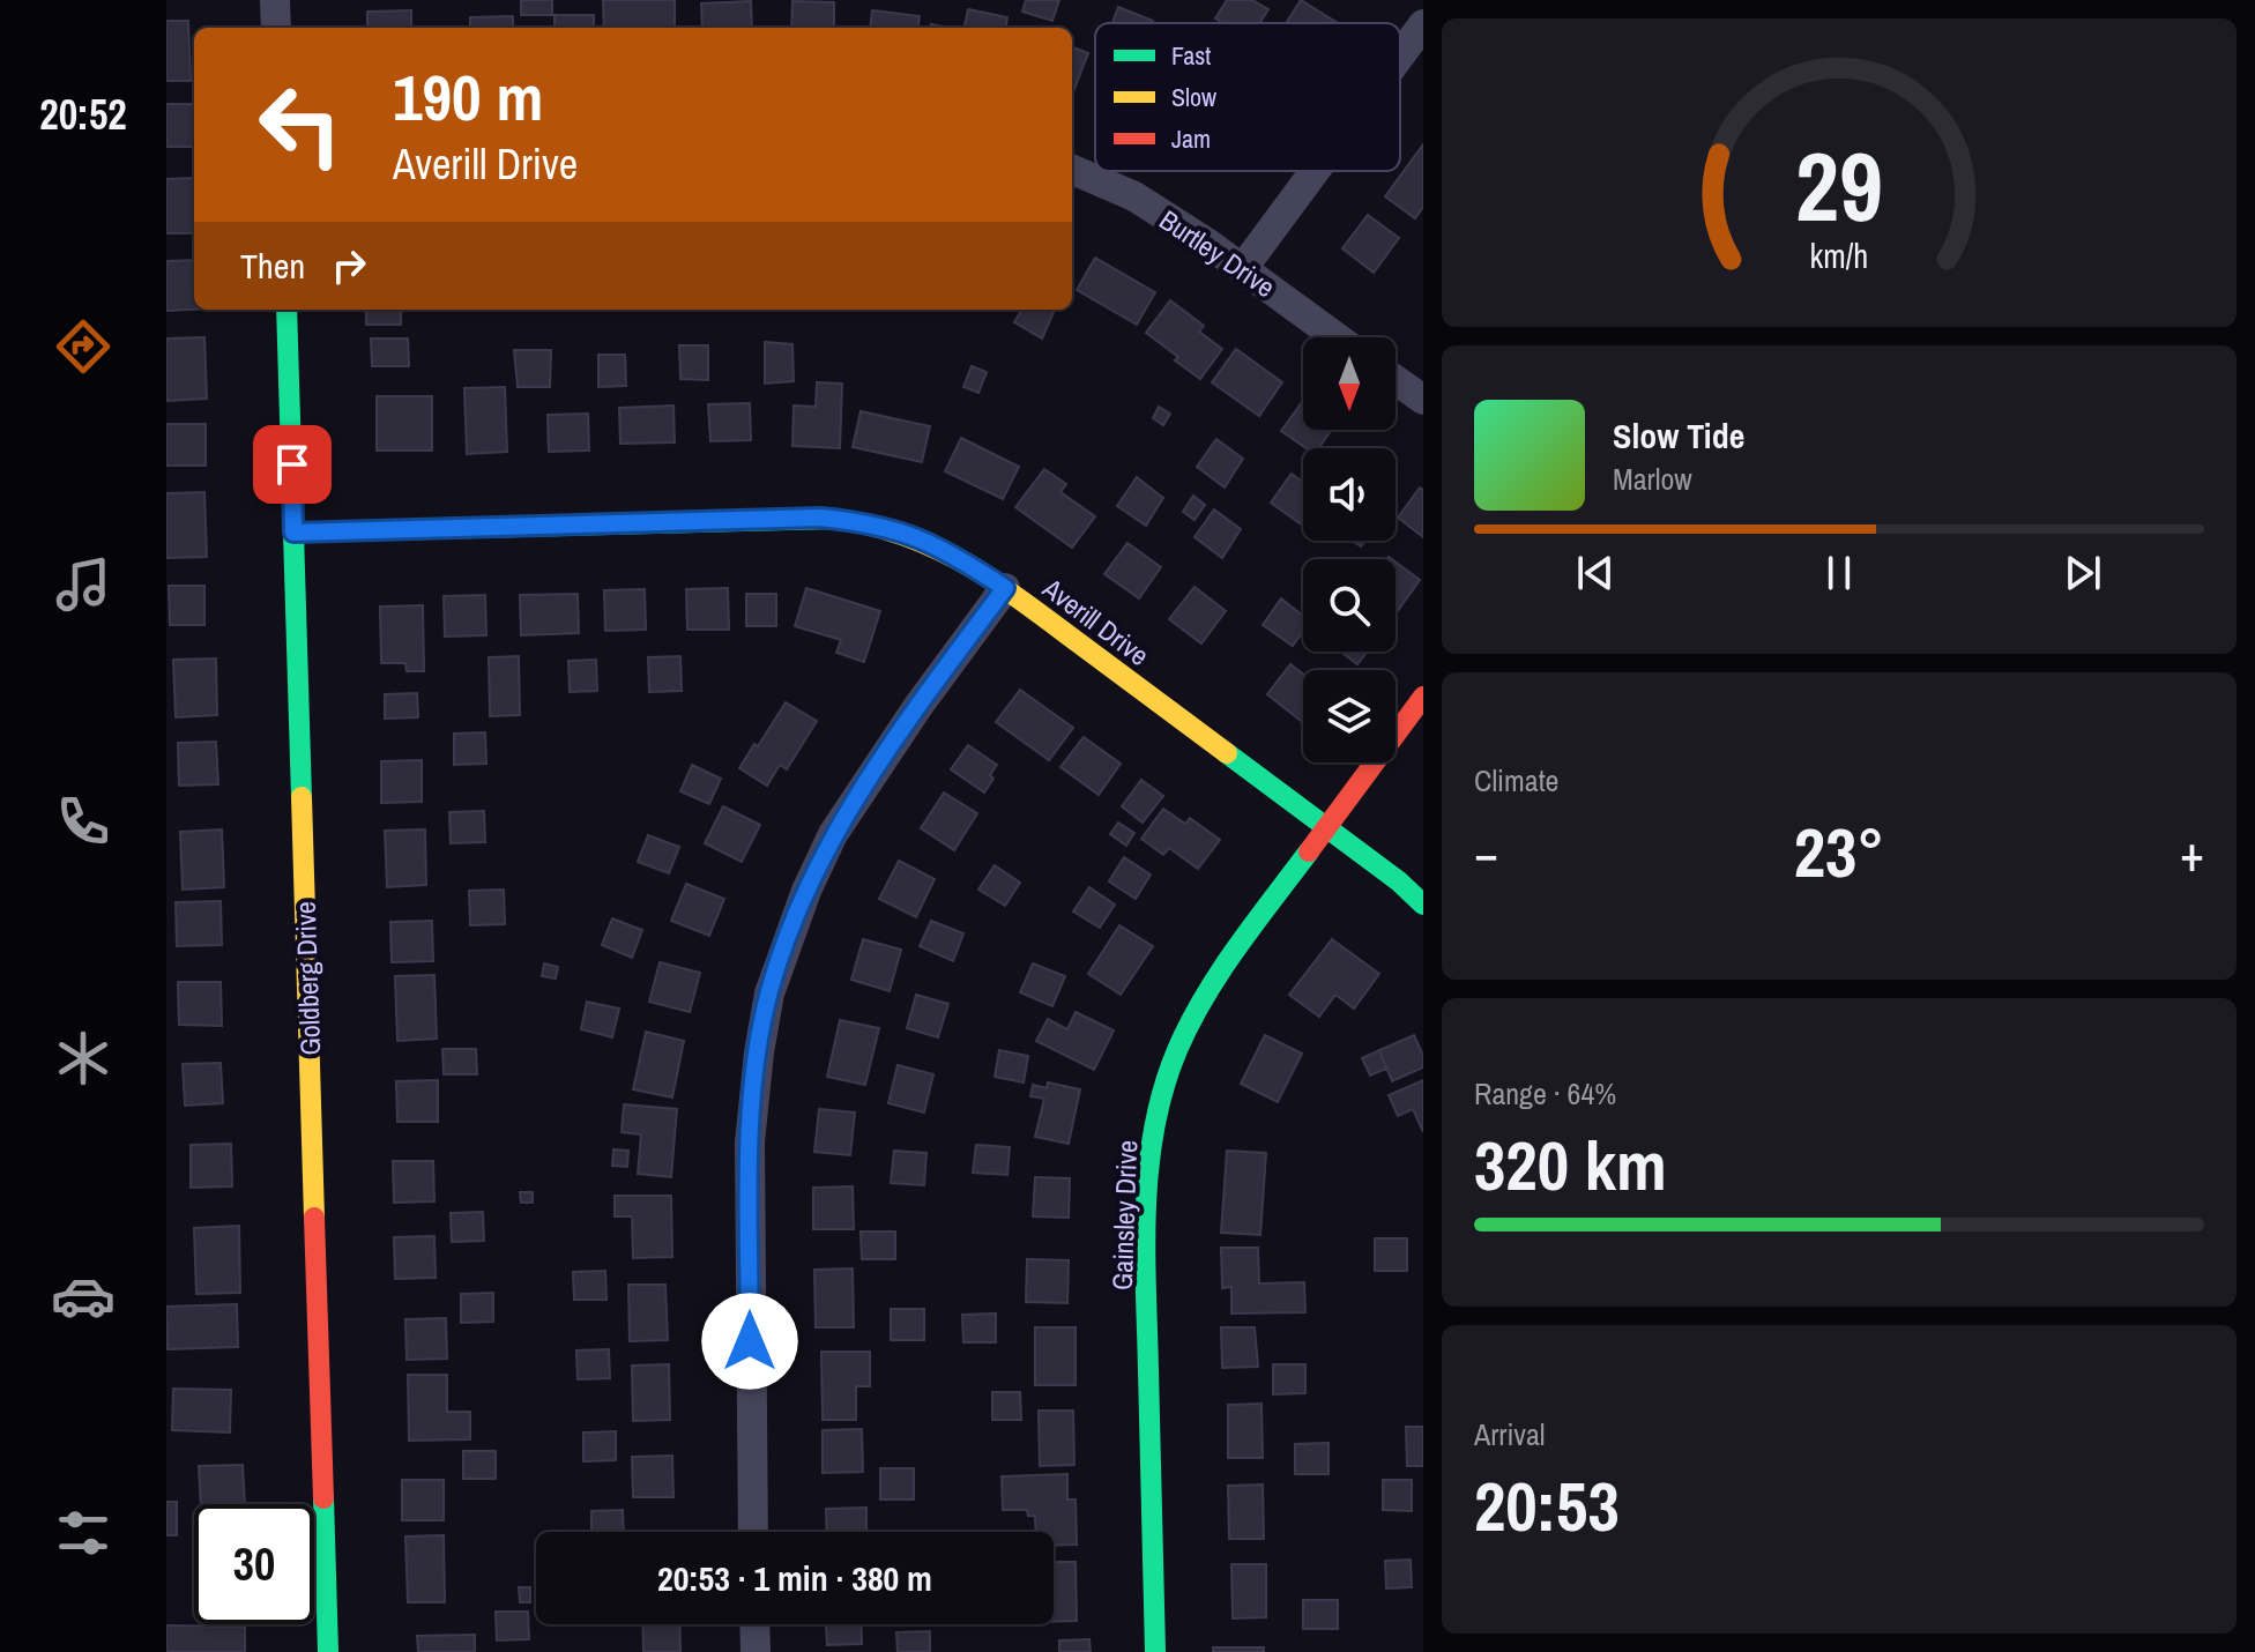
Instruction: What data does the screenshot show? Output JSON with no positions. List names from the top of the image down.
{
  "streets": {
    "street": [
      "Burtley Drive",
      "Averill Drive",
      "Goldberg Drive",
      "Gainsley Drive"
    ]
  },
  "crossings": [
    ["Averill Drive", "Goldberg Drive"],
    ["Averill Drive", "Gainsley Drive"]
  ],
  "legend": ["Fast", "Slow", "Jam"],
  "north": "bottom",
  "page": {
    "tabs": "20:52",
    "turn": ["190 m", "Averill Drive"],
    "then": "Then",
    "song": ["Slow Tide", "Marlow"],
    "tile": [
      "Climate",
      ["Range · 64%", "320 km"],
      ["Arrival", "20:53"]
    ],
    "heat": ["−", "23°", "+"],
    "limit": "30",
    "trip": "20:53 · 1 min · 380 m",
    "gauge": ["29", "km/h"]
  }
}
